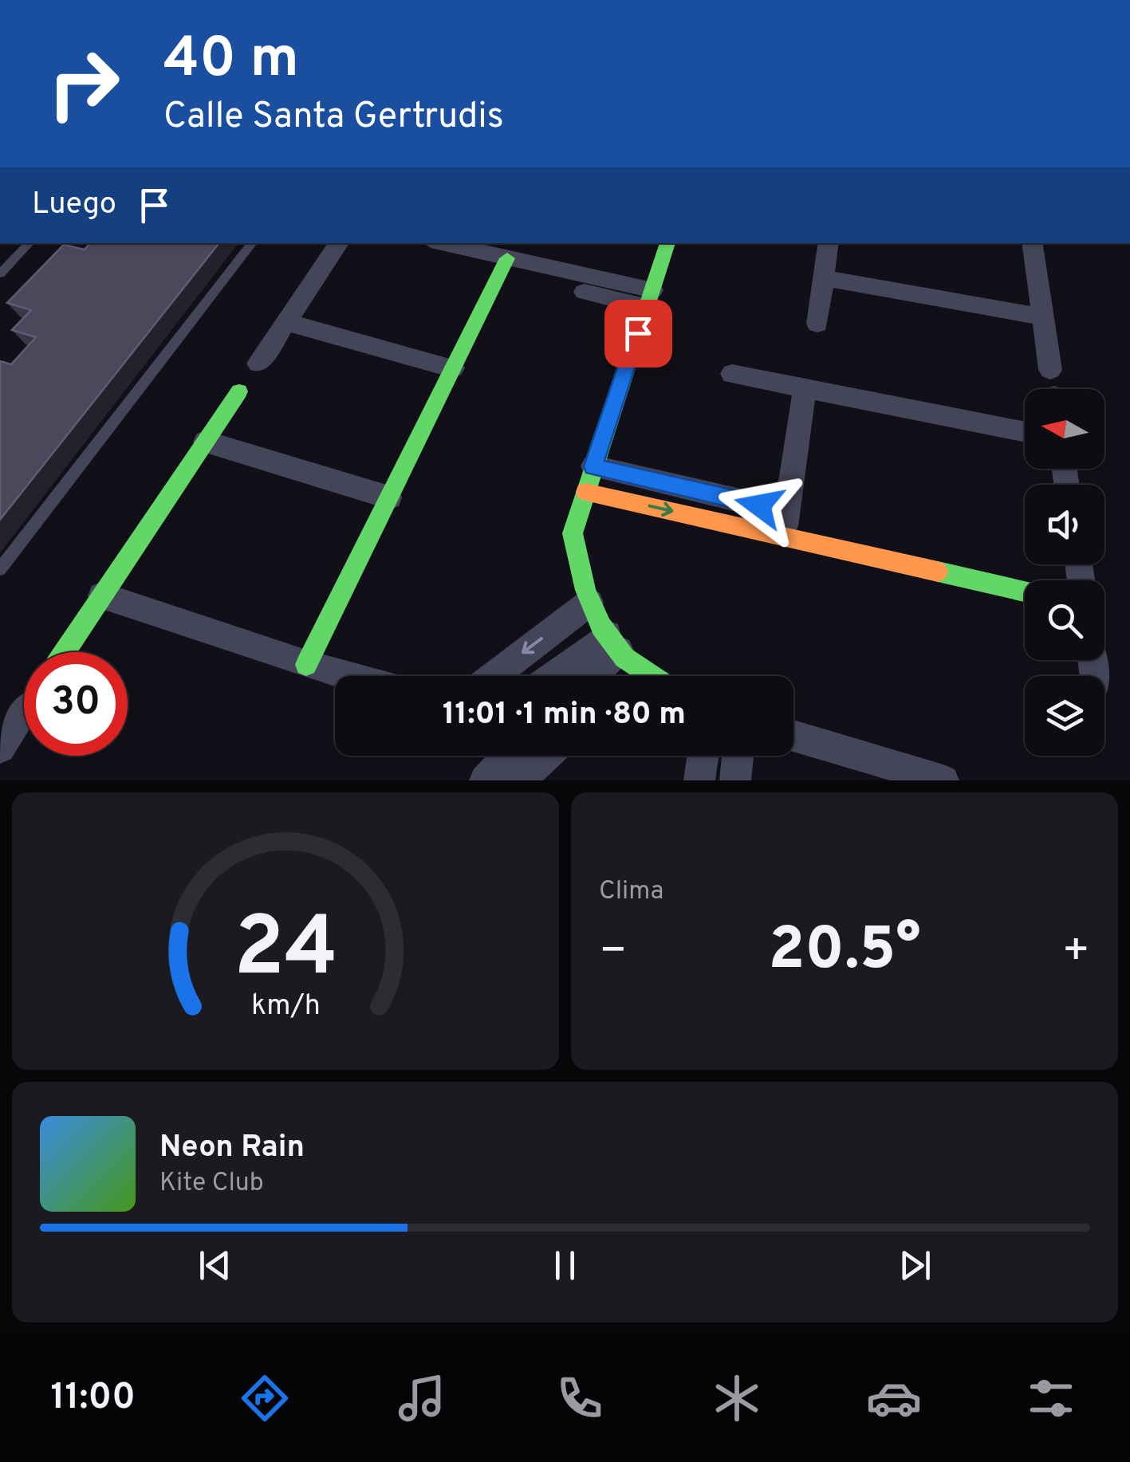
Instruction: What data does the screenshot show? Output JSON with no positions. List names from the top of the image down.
{
  "north": "left",
  "page": {
    "turn": ["40 m", "Calle Santa Gertrudis"],
    "then": "Luego",
    "limit": "30",
    "trip": "11:01 · 1 min · 80 m",
    "tile": "Clima",
    "heat": ["−", "20.5°", "+"],
    "song": ["Neon Rain", "Kite Club"],
    "tabs": "11:00",
    "gauge": ["24", "km/h"]
  }
}
